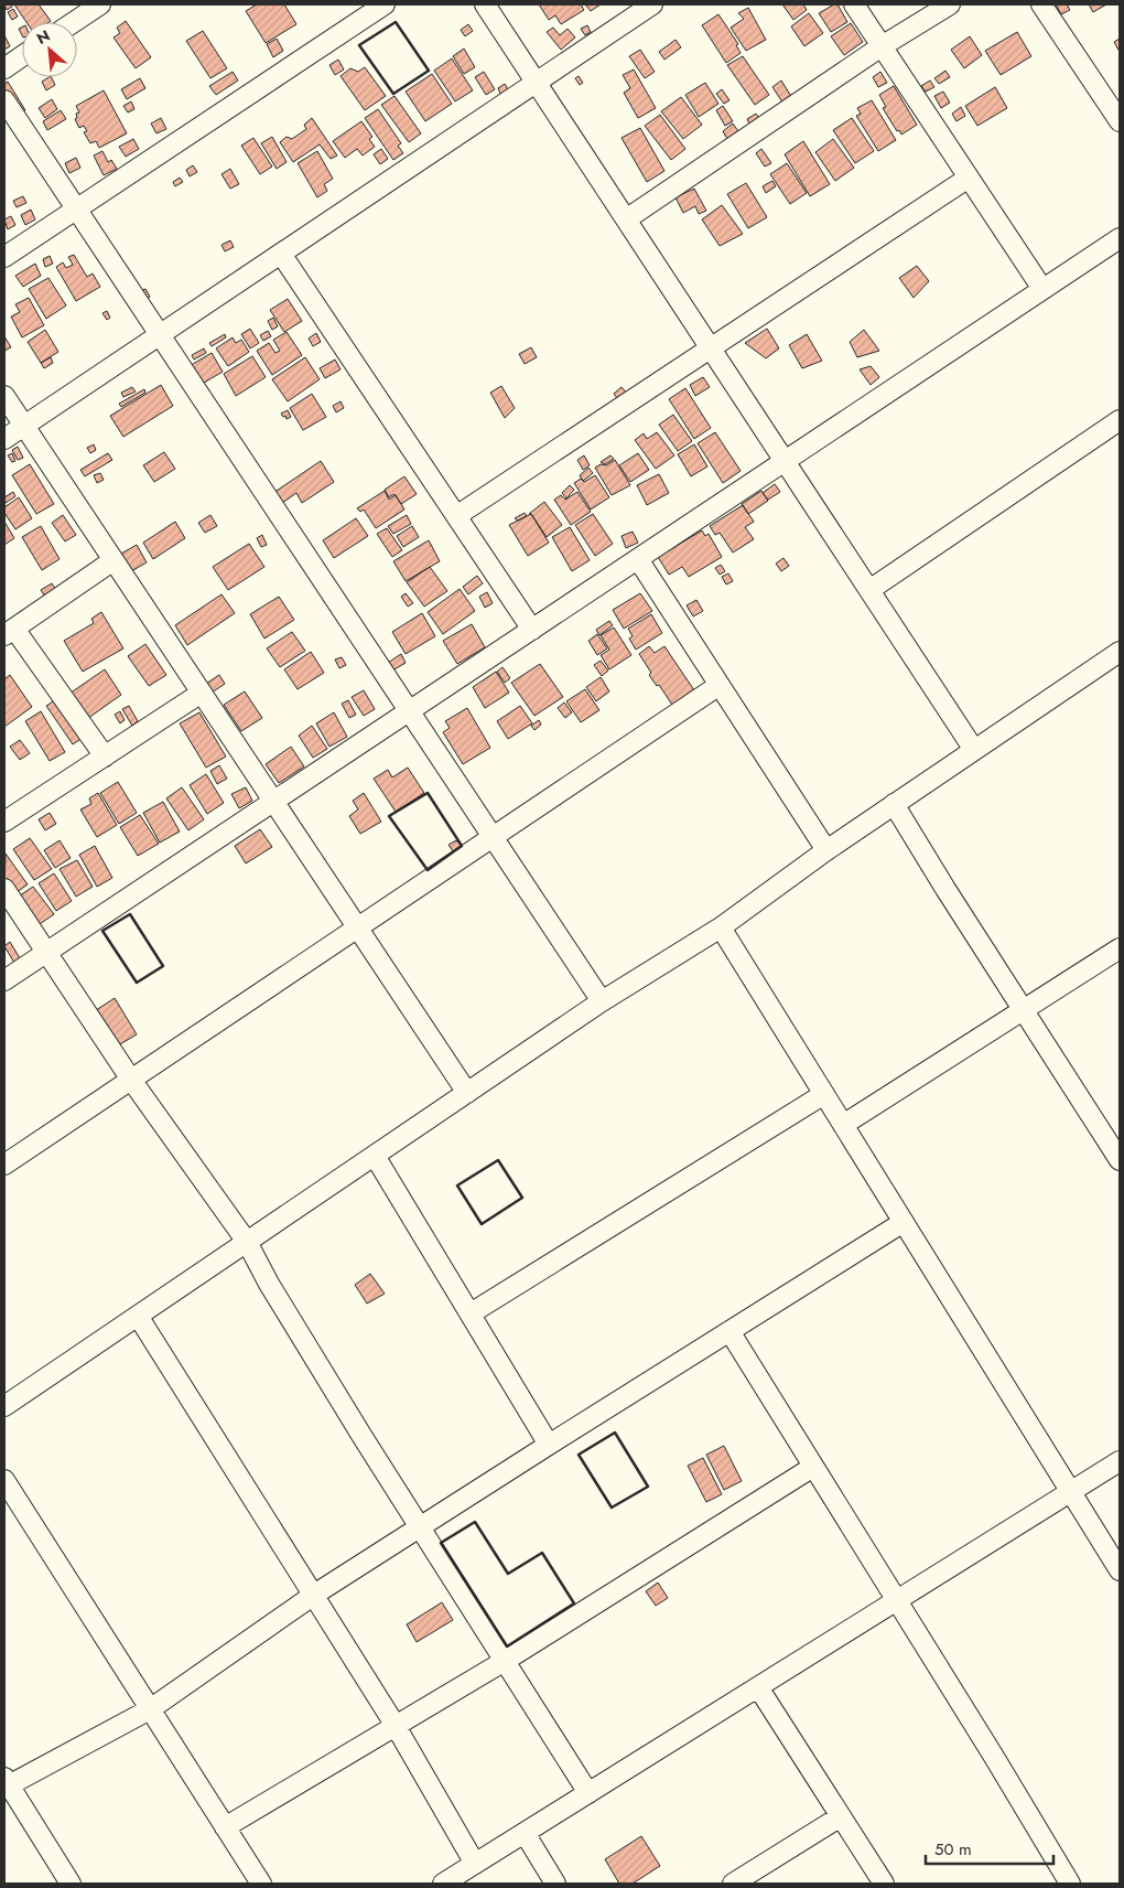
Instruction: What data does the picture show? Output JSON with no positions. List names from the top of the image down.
{
  "scale_bar": "50 m",
  "north": "top left"
}
